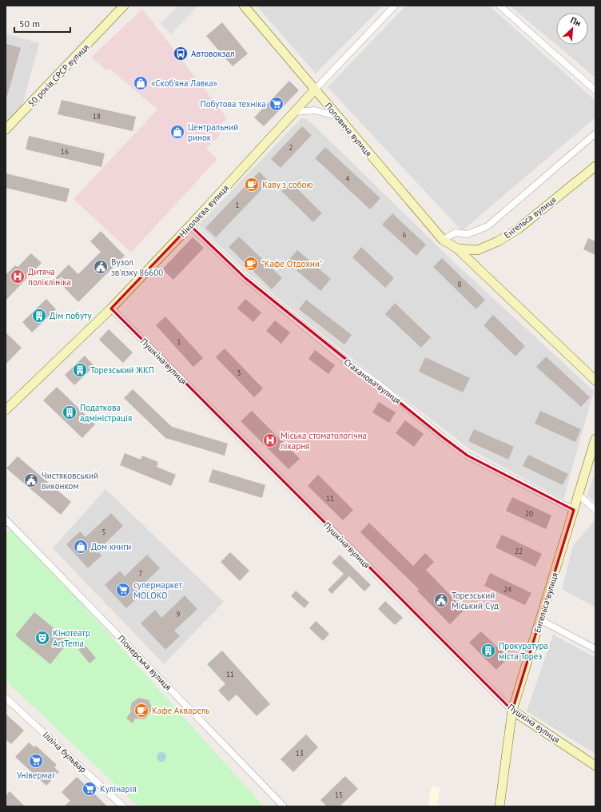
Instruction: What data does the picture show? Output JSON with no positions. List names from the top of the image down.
{
  "streets": {
    "street": [
      "50 років СРСР вулиця",
      "Поповича вулиця",
      "Ніколаєва вулиця",
      "Енгельса вулиця",
      "Пушкіна вулиця",
      "Стаханова вулиця",
      "Піонерська вулиця",
      "Ілліча бульвар"
    ]
  },
  "crossings": [
    ["Поповича вулиця", "Ніколаєва вулиця"],
    ["Поповича вулиця", "Енгельса вулиця"],
    ["Ніколаєва вулиця", "Пушкіна вулиця"],
    ["Ніколаєва вулиця", "Стаханова вулиця"],
    ["Енгельса вулиця", "Пушкіна вулиця"],
    ["Енгельса вулиця", "Стаханова вулиця"]
  ],
  "places": {
    "bus stop": ["Автовокзал"],
    "shop": ["«Скоб'яна Лавка»", "Центральний ринок", "Дом книги"],
    "supermarket": [
      "Побутова техніка",
      "супермаркет MOLOKO",
      "Універмаг",
      "Кулінарія"
    ],
    "cafe": ["Каву з собою", "\"Кафе Отдохни\"", "Кафе Акварель"],
    "public building": ["Вузол зв'язку 86600", "Чистяковський виконком", "Торезський Міський Суд"],
    "hospital": ["Дитяча поліклініка", "Міська стоматологічна лікарня"],
    "building": [
      "Дім побуту",
      "Торезський ЖКП",
      "Податкова адміністрація",
      "Прокуратура міста Торез"
    ],
    "theatre": ["Кінотеатр ArtTema"]
  },
  "house_numbers": [
    "18",
    "2",
    "16",
    "4",
    "1",
    "6",
    "8",
    "1",
    "3",
    "11",
    "20",
    "5",
    "22",
    "7",
    "24",
    "9",
    "11",
    "13",
    "15"
  ],
  "scale_bar": "50 m",
  "north": "top right"
}
